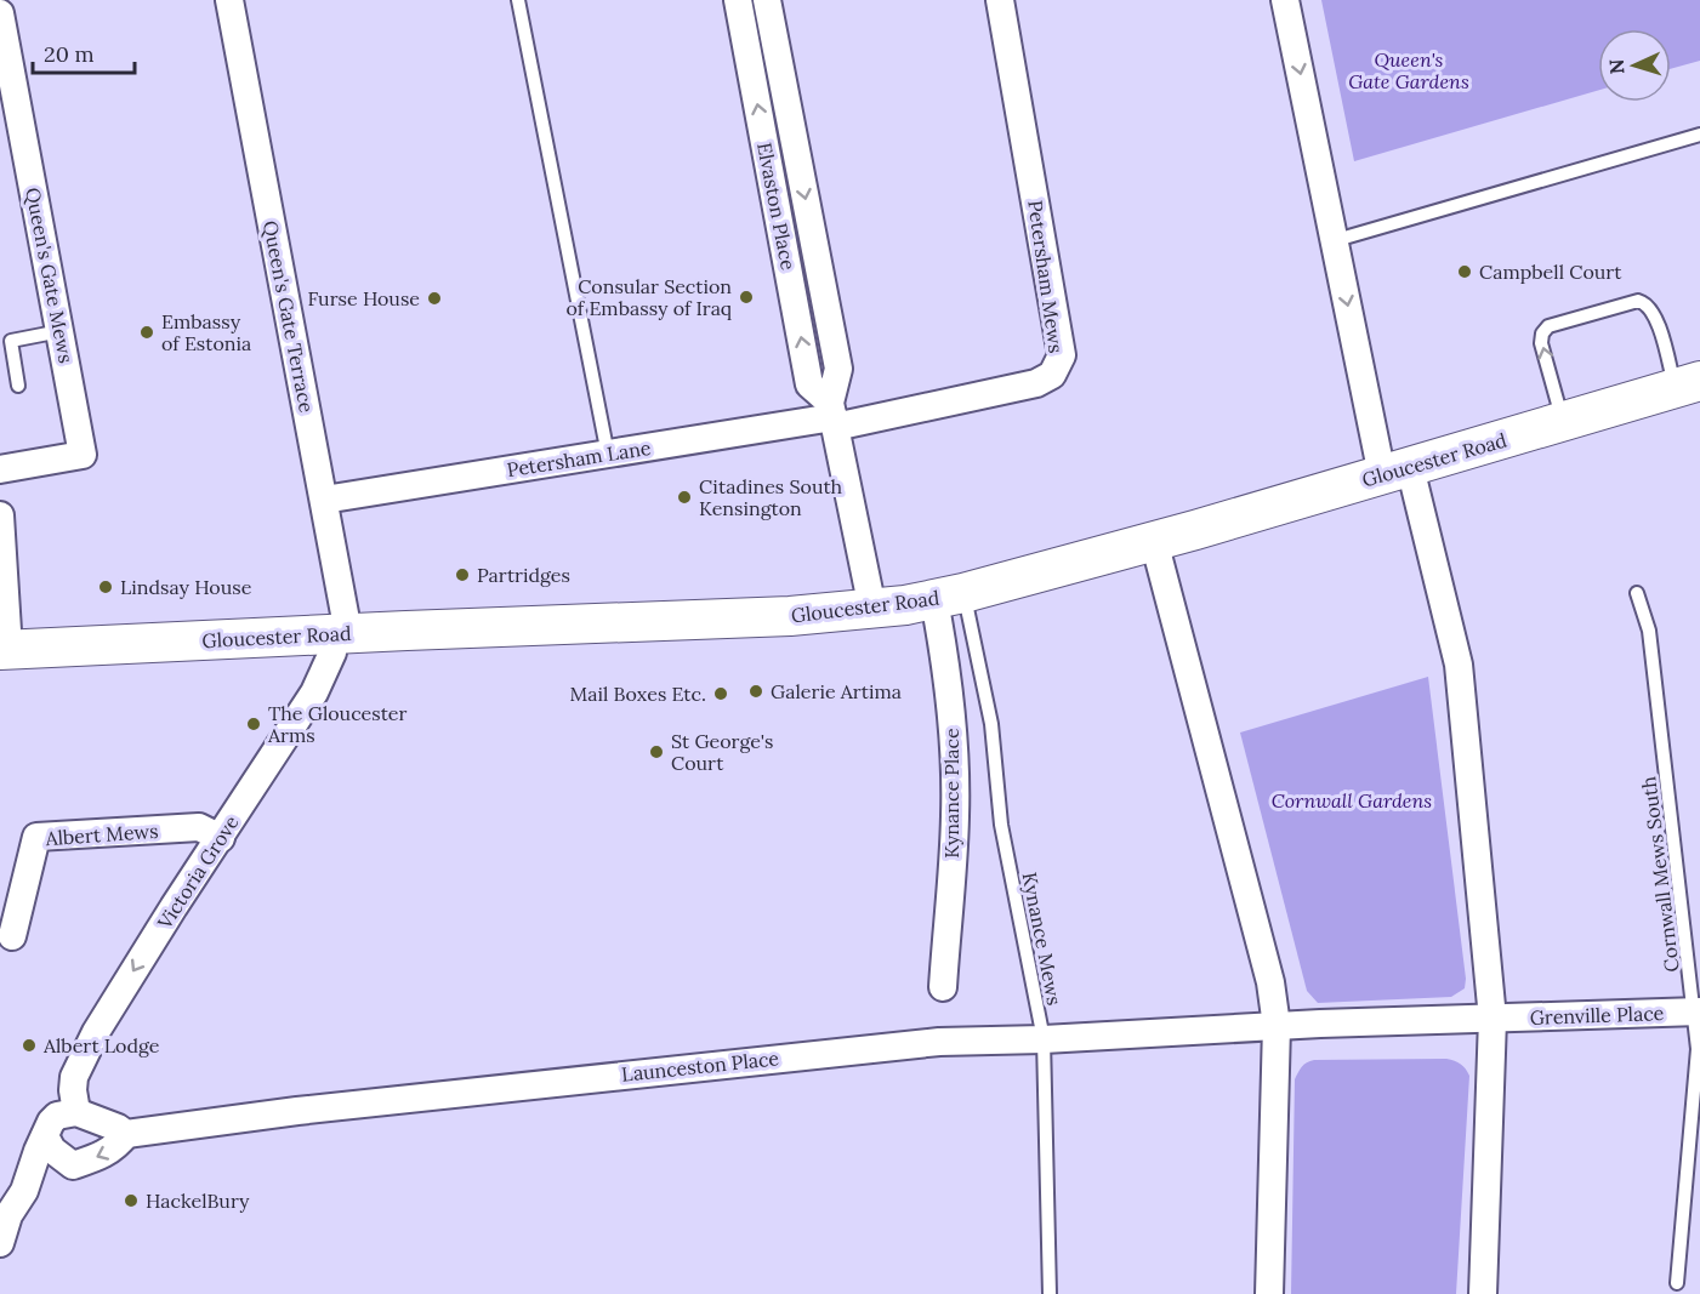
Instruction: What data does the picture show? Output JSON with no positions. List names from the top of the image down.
{
  "streets": {
    "main road": ["Gloucester Road"],
    "street": [
      "Elvaston Place",
      "Queen's Gate Mews",
      "Petersham Mews",
      "Queen's Gate Terrace",
      "Petersham Lane",
      "Kynance Place",
      "Albert Mews",
      "Victoria Grove",
      "Grenville Place",
      "Launceston Place"
    ],
    "lane": ["Cornwall Mews South", "Kynance Mews"]
  },
  "crossings": [
    ["Elvaston Place", "Petersham Mews"],
    ["Elvaston Place", "Petersham Lane"],
    ["Elvaston Place", "Gloucester Road"],
    ["Petersham Mews", "Petersham Lane"],
    ["Queen's Gate Terrace", "Petersham Lane"],
    ["Queen's Gate Terrace", "Gloucester Road"],
    ["Queen's Gate Terrace", "Victoria Grove"],
    ["Gloucester Road", "Kynance Place"],
    ["Gloucester Road", "Victoria Grove"],
    ["Gloucester Road", "Kynance Mews"],
    ["Kynance Place", "Kynance Mews"],
    ["Albert Mews", "Victoria Grove"],
    ["Cornwall Mews South", "Grenville Place"],
    ["Kynance Mews", "Launceston Place"]
  ],
  "one_way": ["Victoria Grove"],
  "parks": ["Queen's Gate Gardens", "Cornwall Gardens"],
  "places": [
    "Campbell Court",
    "Consular Section of Embassy of Iraq",
    "Furse House",
    "Embassy of Estonia",
    "Citadines South Kensington",
    "Partridges",
    "Lindsay House",
    "Galerie Artima",
    "Mail Boxes Etc.",
    "The Gloucester Arms",
    "St George's Court",
    "Albert Lodge",
    "HackelBury"
  ],
  "scale_bar": "20 m",
  "north": "left"
}
